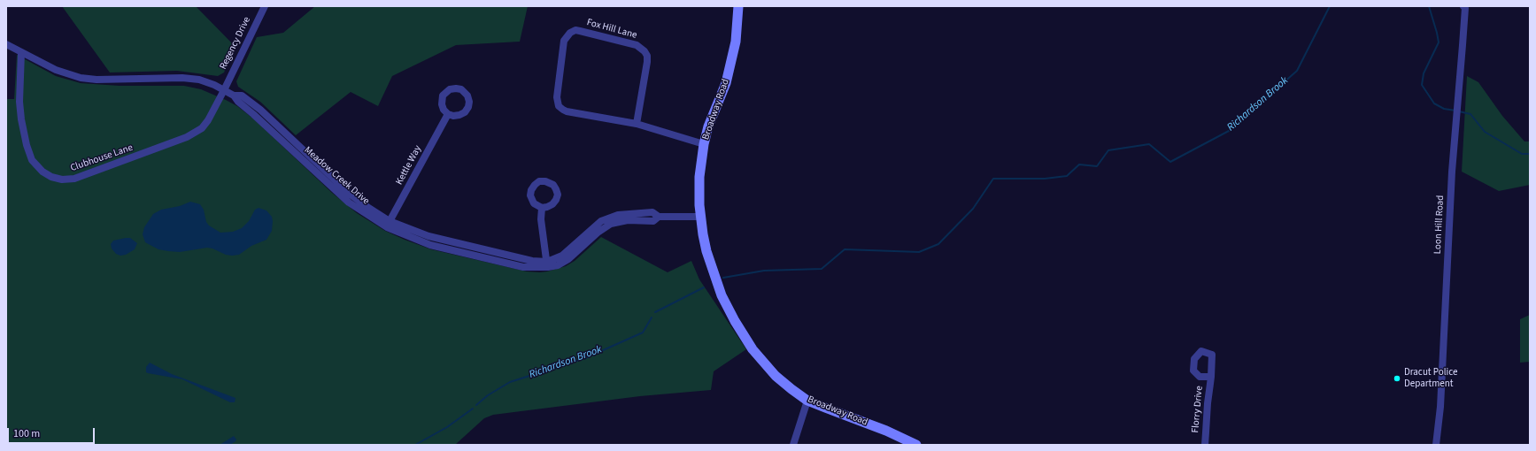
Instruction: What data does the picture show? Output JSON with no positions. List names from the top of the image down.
{
  "streets": {
    "main road": ["Broadway Road"],
    "street": [
      "Fox Hill Lane",
      "Regency Drive",
      "Clubhouse Lane",
      "Kettle Way",
      "Meadow Creek Drive",
      "Loon Hill Road",
      "Florry Drive"
    ]
  },
  "crossings": [
    ["Fox Hill Lane", "Broadway Road"],
    ["Regency Drive", "Clubhouse Lane"],
    ["Regency Drive", "Meadow Creek Drive"],
    ["Broadway Road", "Meadow Creek Drive"],
    ["Clubhouse Lane", "Meadow Creek Drive"],
    ["Kettle Way", "Meadow Creek Drive"]
  ],
  "water": ["Richardson Brook"],
  "places": ["Dracut Police Department"],
  "scale_bar": "100 m"
}
